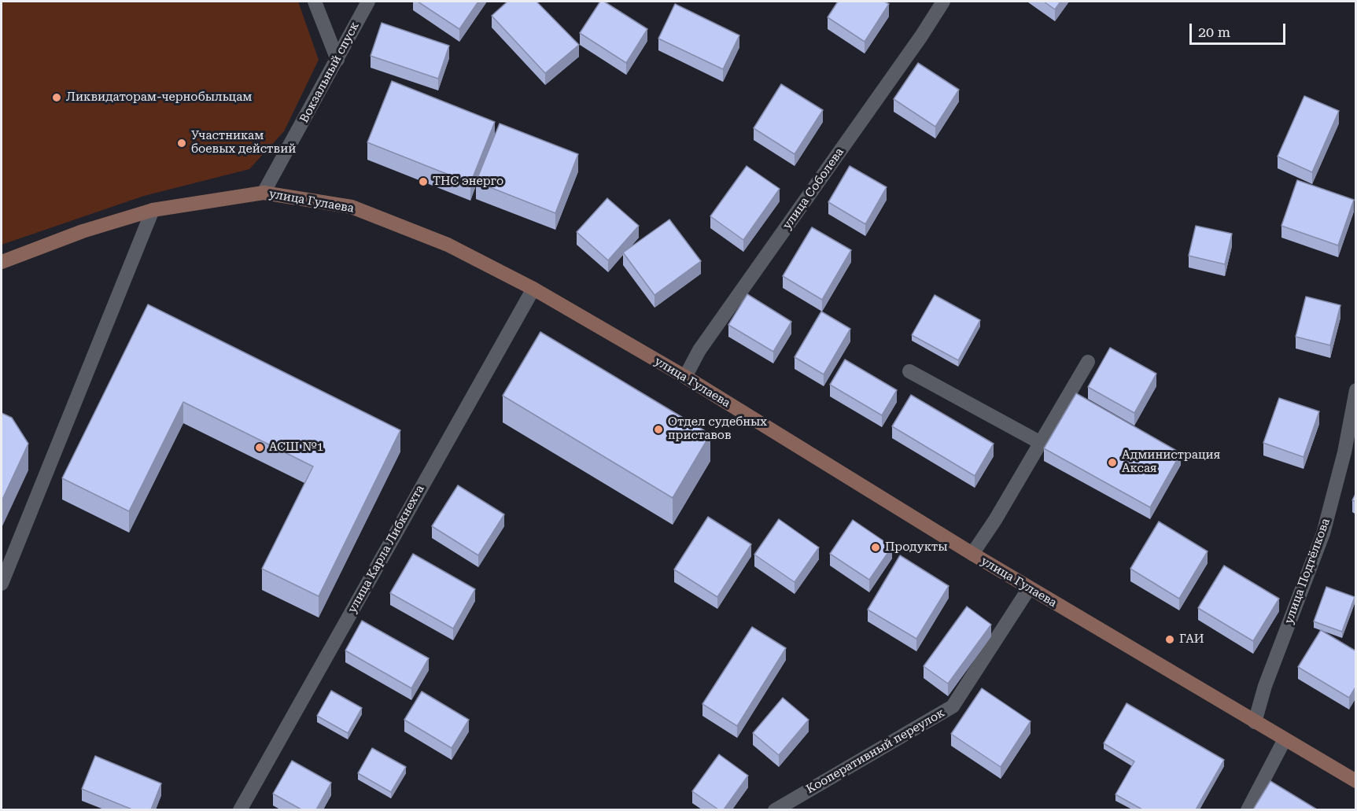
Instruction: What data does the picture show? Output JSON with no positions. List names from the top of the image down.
{
  "streets": {
    "main road": ["улица Гулаева"],
    "street": [
      "Вокзальный спуск",
      "улица Соболева",
      "улица Карла Либкнехта",
      "улица Подтёлкова",
      "Кооперативный переулок"
    ]
  },
  "crossings": [
    ["Вокзальный спуск", "улица Гулаева"],
    ["улица Соболева", "улица Гулаева"],
    ["улица Гулаева", "улица Карла Либкнехта"],
    ["улица Гулаева", "улица Подтёлкова"],
    ["улица Гулаева", "Кооперативный переулок"]
  ],
  "places": [
    "Ликвидаторам-чернобыльцам",
    "Участникам боевых действий",
    "ТНС энерго",
    "Отдел судебных приставов",
    "АСШ №1",
    "Администрация Аксая",
    "Продукты",
    "ГАИ"
  ],
  "scale_bar": "20 m"
}
